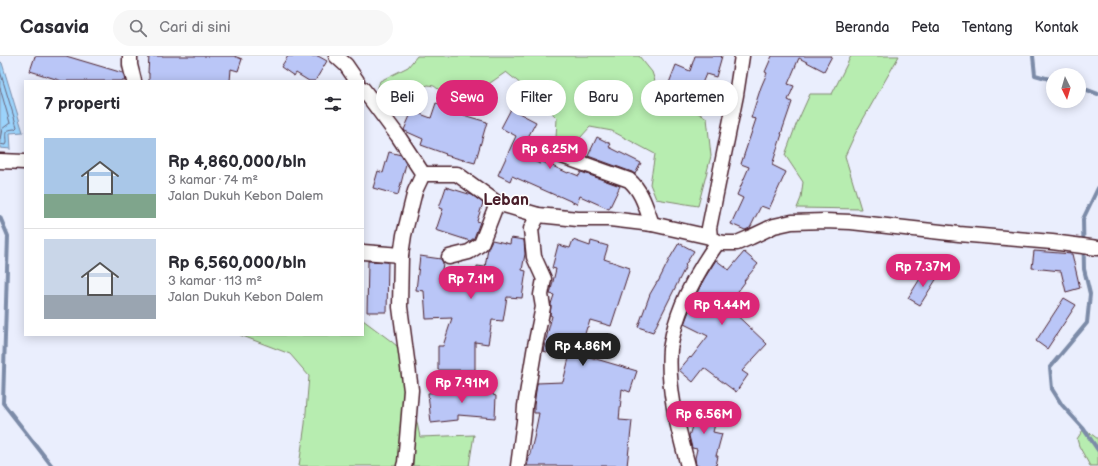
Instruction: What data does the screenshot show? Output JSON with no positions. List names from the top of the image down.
{
  "districts": ["Leban"],
  "north": "bottom",
  "page": {
    "header": "Casavia",
    "search": "Cari di sini",
    "nav": [
      "Beranda",
      "Peta",
      "Tentang",
      "Kontak"
    ],
    "chip": [
      "Beli",
      "Sewa",
      "Filter",
      "Baru",
      "Apartemen"
    ],
    "heading": "7 properti",
    "list": [
      {
        "name": "Rp 4,860,000/bln",
        "note": "3 kamar · 74 m² · Jalan Dukuh Kebon Dalem"
      },
      {
        "name": "Rp 6,560,000/bln",
        "note": "3 kamar · 113 m² · Jalan Dukuh Kebon Dalem"
      }
    ],
    "price": [
      "Rp 6.25M",
      "Rp 7.37M",
      "Rp 7.1M",
      "Rp 9.44M",
      "Rp 4.86M",
      "Rp 7.91M",
      "Rp 6.56M"
    ]
  }
}
